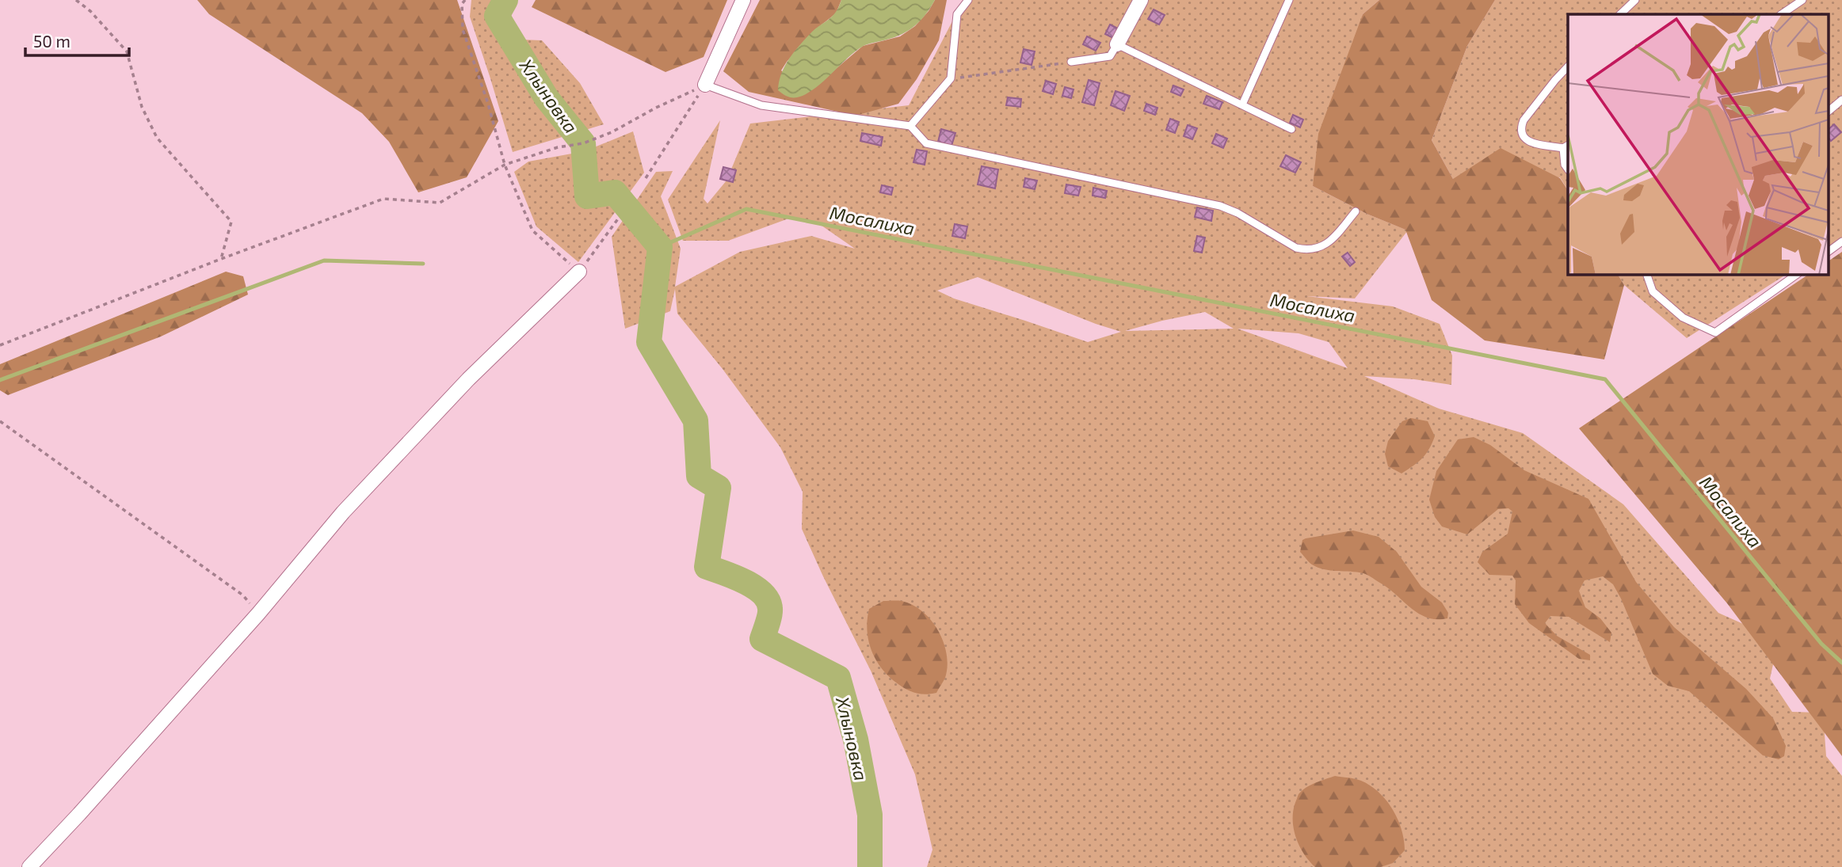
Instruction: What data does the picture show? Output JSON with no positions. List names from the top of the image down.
{
  "water": ["Хлыновка", "Мосалиха"],
  "scale_bar": "50 m"
}
